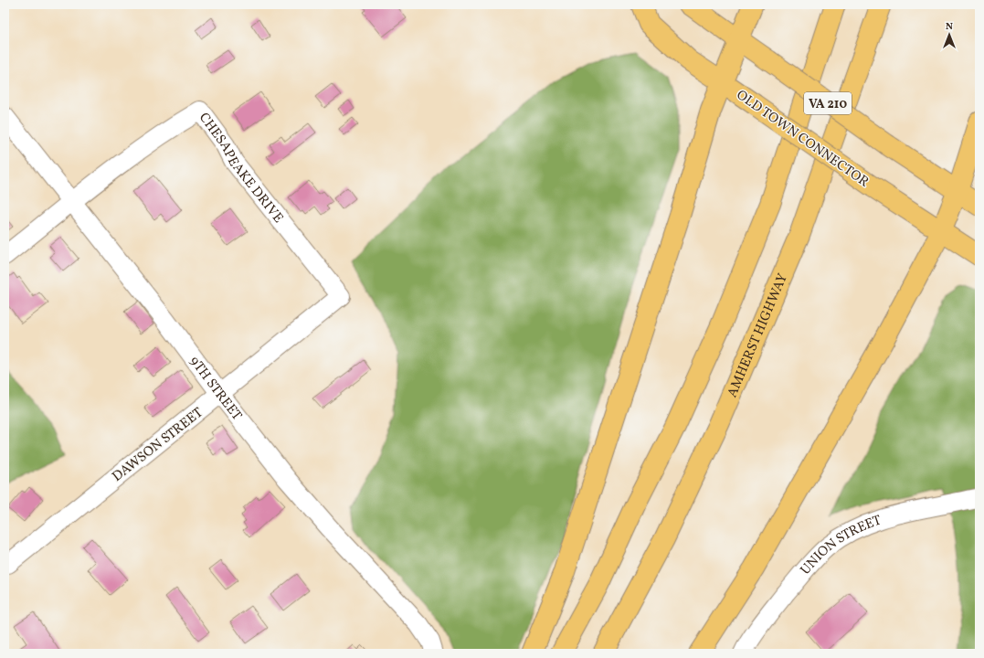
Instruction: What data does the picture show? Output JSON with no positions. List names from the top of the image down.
{
  "streets": {
    "main road": ["VA 210", "OLD TOWN CONNECTOR", "AMHERST HIGHWAY"],
    "street": [
      "CHESAPEAKE DRIVE",
      "9TH STREET",
      "DAWSON STREET",
      "UNION STREET"
    ]
  },
  "crossings": [
    ["CHESAPEAKE DRIVE", "9TH STREET"],
    ["CHESAPEAKE DRIVE", "DAWSON STREET"],
    ["9TH STREET", "DAWSON STREET"]
  ],
  "north": "top"
}
